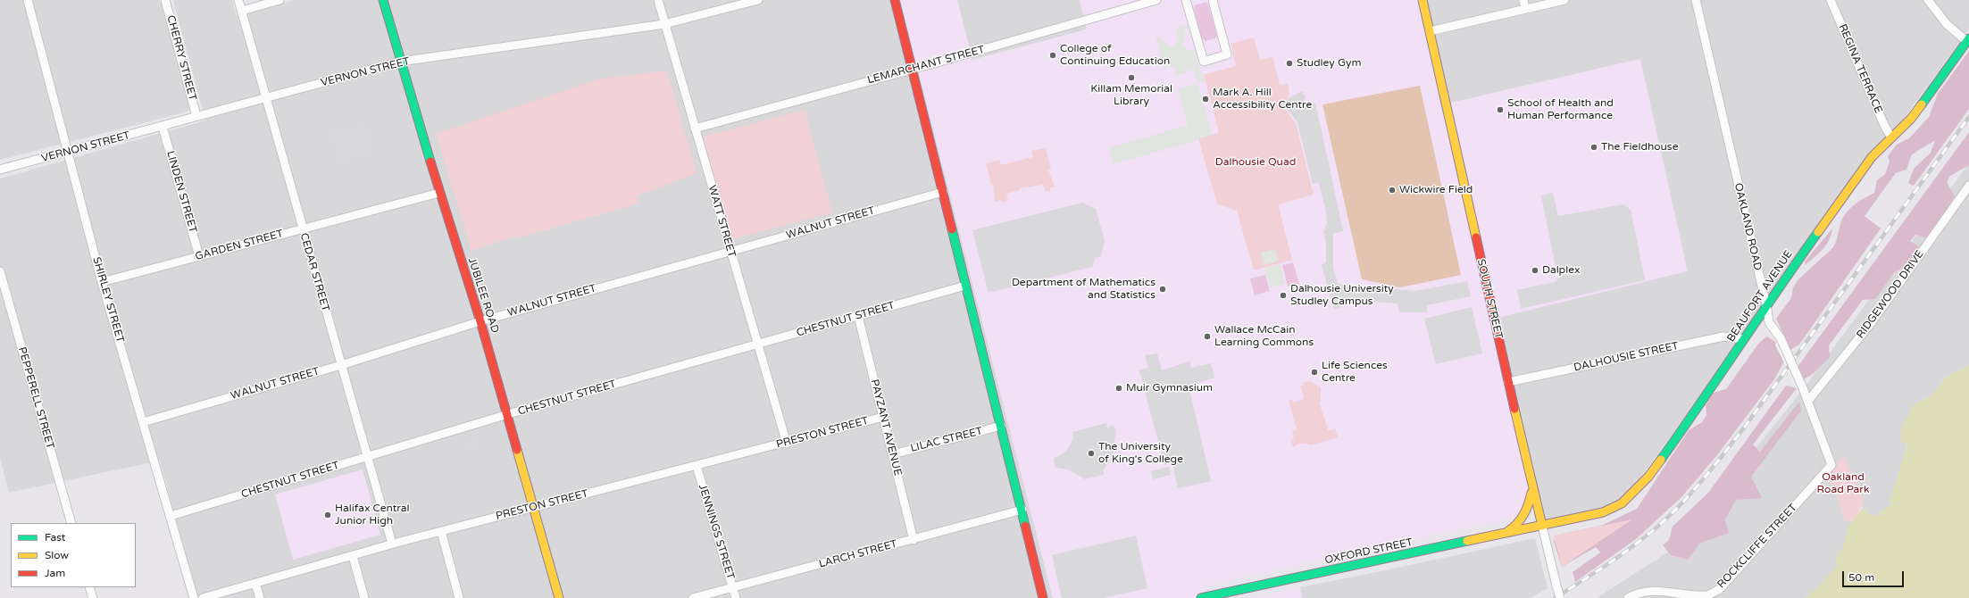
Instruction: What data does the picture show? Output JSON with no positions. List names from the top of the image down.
{
  "streets": {
    "street": [
      "CHERRY STREET",
      "LEMARCHANT STREET",
      "REGINA TERRACE",
      "VERNON STREET",
      "LINDEN STREET",
      "WATT STREET",
      "WALNUT STREET",
      "OAKLAND ROAD",
      "GARDEN STREET",
      "CEDAR STREET",
      "RIDGEWOOD DRIVE",
      "JUBILEE ROAD",
      "BEAUFORT AVENUE",
      "SOUTH STREET",
      "SHIRLEY STREET",
      "CHESTNUT STREET",
      "DALHOUSIE STREET",
      "PEPPERELL STREET",
      "PAYZANT AVENUE",
      "PRESTON STREET",
      "LILAC STREET",
      "JENNINGS STREET",
      "ROCKCLIFFE STREET",
      "OXFORD STREET",
      "LARCH STREET"
    ]
  },
  "crossings": [
    ["CHERRY STREET", "VERNON STREET"],
    ["LEMARCHANT STREET", "WATT STREET"],
    ["REGINA TERRACE", "BEAUFORT AVENUE"],
    ["VERNON STREET", "LINDEN STREET"],
    ["VERNON STREET", "WATT STREET"],
    ["VERNON STREET", "CEDAR STREET"],
    ["VERNON STREET", "JUBILEE ROAD"],
    ["VERNON STREET", "SHIRLEY STREET"],
    ["LINDEN STREET", "GARDEN STREET"],
    ["WATT STREET", "WALNUT STREET"],
    ["WATT STREET", "CHESTNUT STREET"],
    ["WATT STREET", "PRESTON STREET"],
    ["WALNUT STREET", "CEDAR STREET"],
    ["WALNUT STREET", "JUBILEE ROAD"],
    ["WALNUT STREET", "SHIRLEY STREET"],
    ["OAKLAND ROAD", "RIDGEWOOD DRIVE"],
    ["OAKLAND ROAD", "BEAUFORT AVENUE"],
    ["OAKLAND ROAD", "ROCKCLIFFE STREET"],
    ["GARDEN STREET", "CEDAR STREET"],
    ["GARDEN STREET", "JUBILEE ROAD"],
    ["GARDEN STREET", "SHIRLEY STREET"],
    ["CEDAR STREET", "CHESTNUT STREET"],
    ["CEDAR STREET", "PRESTON STREET"],
    ["JUBILEE ROAD", "CHESTNUT STREET"],
    ["JUBILEE ROAD", "PRESTON STREET"],
    ["BEAUFORT AVENUE", "SOUTH STREET"],
    ["BEAUFORT AVENUE", "DALHOUSIE STREET"],
    ["BEAUFORT AVENUE", "OXFORD STREET"],
    ["SOUTH STREET", "DALHOUSIE STREET"],
    ["SOUTH STREET", "OXFORD STREET"],
    ["SHIRLEY STREET", "CHESTNUT STREET"],
    ["CHESTNUT STREET", "PAYZANT AVENUE"],
    ["PAYZANT AVENUE", "PRESTON STREET"],
    ["PAYZANT AVENUE", "LILAC STREET"],
    ["PAYZANT AVENUE", "LARCH STREET"],
    ["PRESTON STREET", "JENNINGS STREET"],
    ["JENNINGS STREET", "LARCH STREET"]
  ],
  "parks": ["Dalhousie Quad", "Oakland Road Park"],
  "places": [
    "College of Continuing Education",
    "Studley Gym",
    "Killam Memorial Library",
    "Mark A. Hill Accessibility Centre",
    "School of Health and Human Performance",
    "The Fieldhouse",
    "Wickwire Field",
    "Dalplex",
    "Department of Mathematics and Statistics",
    "Dalhousie University Studley Campus",
    "Wallace McCain Learning Commons",
    "Life Sciences Centre",
    "Muir Gymnasium",
    "The University of King's College",
    "Halifax Central Junior High"
  ],
  "legend": ["Fast", "Slow", "Jam"],
  "scale_bar": "50 m"
}
